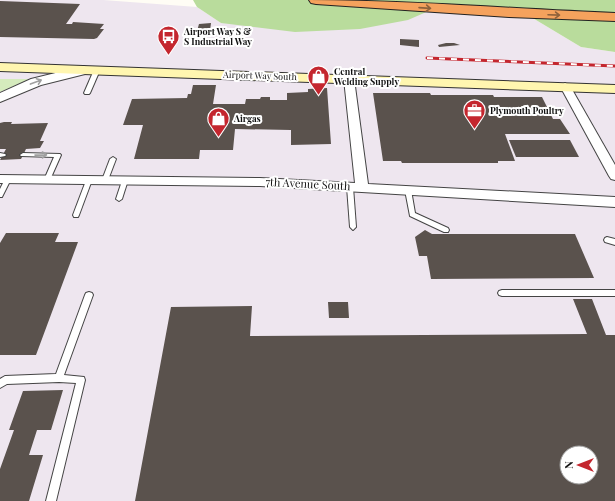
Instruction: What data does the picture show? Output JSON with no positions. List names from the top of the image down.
{
  "streets": {
    "main road": ["Airport Way South"],
    "street": ["7th Avenue South"]
  },
  "places": {
    "bus stop": ["Airport Way S & S Industrial Way"],
    "shop": ["Central Welding Supply", "Airgas"],
    "office": ["Plymouth Poultry"]
  },
  "north": "left"
}
